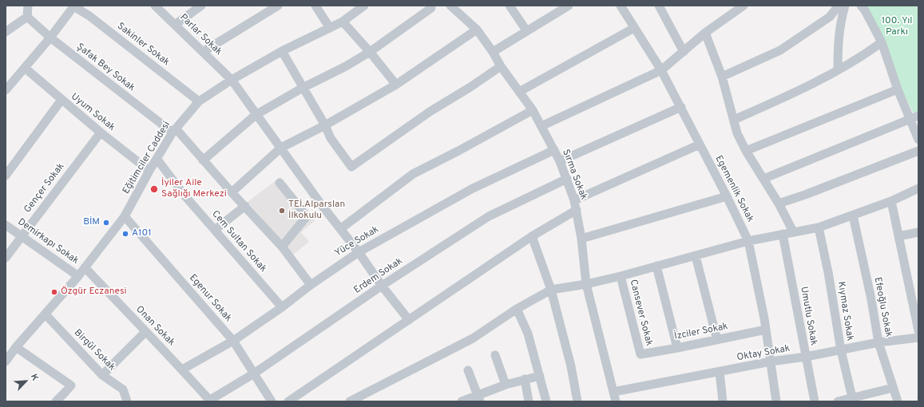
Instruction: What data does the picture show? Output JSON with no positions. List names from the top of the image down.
{
  "streets": {
    "street": [
      "Parlar Sokak",
      "Sakinler Sokak",
      "Şafak Bey Sokak",
      "Uyum Sokak",
      "Eğitimciler Caddesi",
      "Sırma Sokak",
      "Gençer Sokak",
      "Egemenlik Sokak",
      "Demirkapı Sokak",
      "Cem Sultan Sokak",
      "Yüce Sokak",
      "Erdem Sokak",
      "Egenur Sokak",
      "Efeoğlu Sokak",
      "Kıymaz Sokak",
      "Cansever Sokak",
      "Umutlu Sokak",
      "Onan Sokak",
      "İzciler Sokak",
      "Birgül Sokak",
      "Oktay Sokak"
    ]
  },
  "crossings": [
    ["Parlar Sokak", "Eğitimciler Caddesi"],
    ["Parlar Sokak", "Yüce Sokak"],
    ["Parlar Sokak", "Erdem Sokak"],
    ["Sakinler Sokak", "Eğitimciler Caddesi"],
    ["Şafak Bey Sokak", "Eğitimciler Caddesi"],
    ["Şafak Bey Sokak", "Yüce Sokak"],
    ["Uyum Sokak", "Eğitimciler Caddesi"],
    ["Uyum Sokak", "Gençer Sokak"],
    ["Eğitimciler Caddesi", "Demirkapı Sokak"],
    ["Eğitimciler Caddesi", "Cem Sultan Sokak"],
    ["Eğitimciler Caddesi", "Egenur Sokak"],
    ["Eğitimciler Caddesi", "Onan Sokak"],
    ["Eğitimciler Caddesi", "Birgül Sokak"],
    ["Sırma Sokak", "Yüce Sokak"],
    ["Sırma Sokak", "Erdem Sokak"],
    ["Sırma Sokak", "Oktay Sokak"],
    ["Gençer Sokak", "Demirkapı Sokak"],
    ["Egemenlik Sokak", "İzciler Sokak"],
    ["Egemenlik Sokak", "Oktay Sokak"],
    ["Cem Sultan Sokak", "Yüce Sokak"],
    ["Yüce Sokak", "Egenur Sokak"],
    ["Yüce Sokak", "Onan Sokak"],
    ["Erdem Sokak", "Egenur Sokak"],
    ["Erdem Sokak", "Onan Sokak"],
    ["Efeoğlu Sokak", "Oktay Sokak"],
    ["Kıymaz Sokak", "Oktay Sokak"],
    ["Cansever Sokak", "İzciler Sokak"],
    ["Umutlu Sokak", "Oktay Sokak"]
  ],
  "parks": ["100. Yıl Parkı"],
  "places": [
    "İyiler Aile Sağlığı Merkezi",
    "TEİ.Alparslan İlkokulu",
    "BİM",
    "A101",
    "Özgür Eczanesi"
  ],
  "north": "top right"
}
